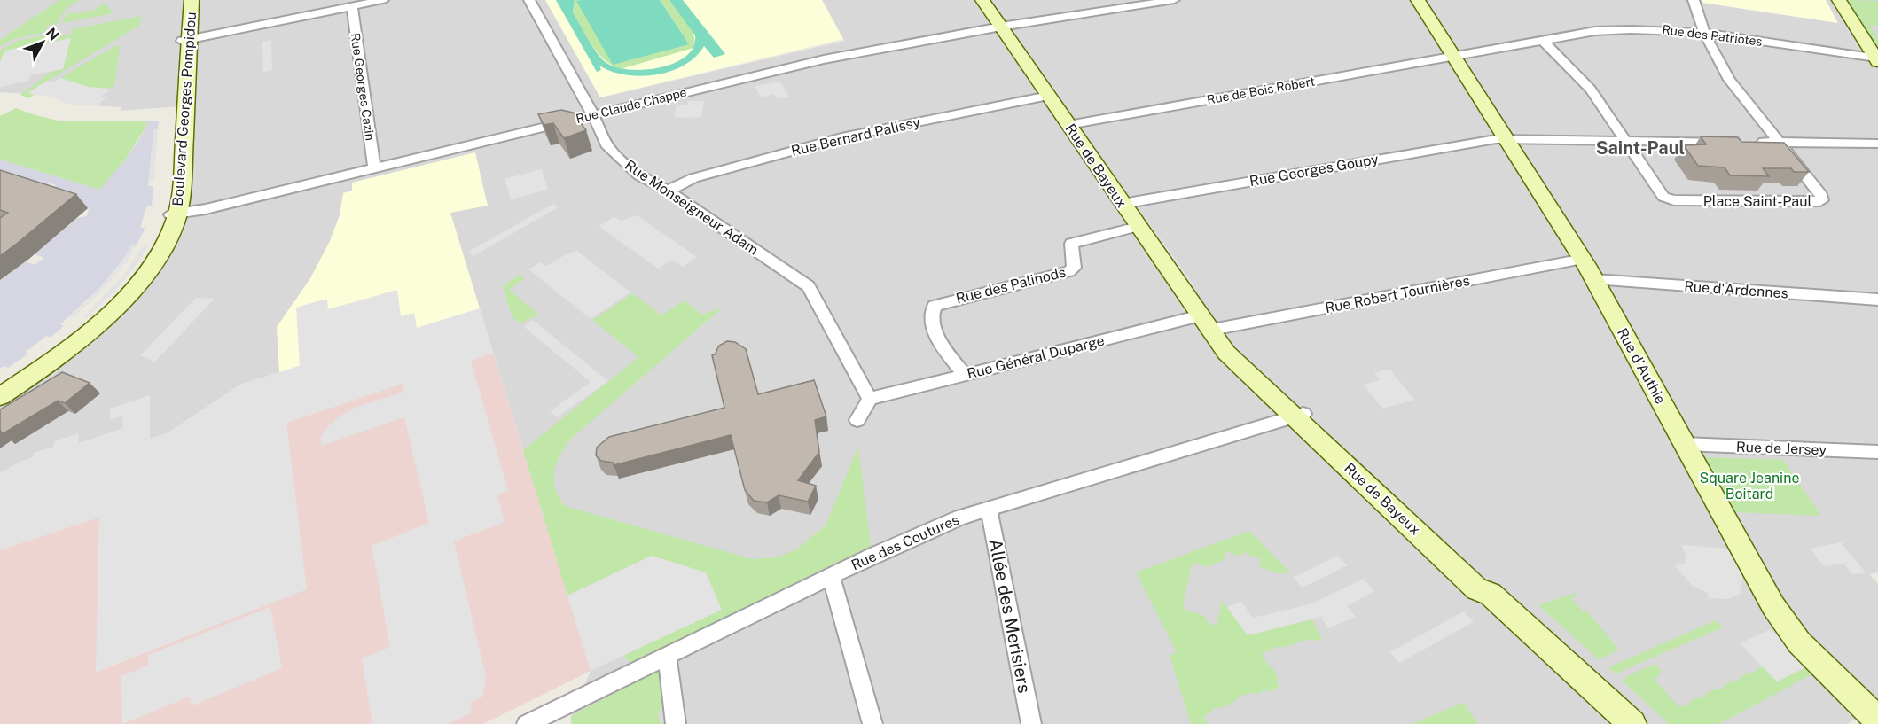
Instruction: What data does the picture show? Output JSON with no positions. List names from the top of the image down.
{
  "streets": {
    "street": [
      "Rue des Patriotes",
      "Rue Georges Cazin",
      "Rue de Bois Robert",
      "Rue Claude Chappe",
      "Boulevard Georges Pompidou",
      "Rue Bernard Palissy",
      "Rue de Bayeux",
      "Rue Georges Goupy",
      "Place Saint-Paul",
      "Rue Monseigneur Adam",
      "Rue des Palinods",
      "Rue d'Ardennes",
      "Rue Robert Tournières",
      "Rue Général Duparge",
      "Rue d'Authie",
      "Rue de Jersey",
      "Rue des Coutures",
      "Allée des Merisiers"
    ]
  },
  "crossings": [
    ["Rue des Patriotes", "Rue de Bois Robert"],
    ["Rue des Patriotes", "Rue d'Authie"],
    ["Rue Georges Cazin", "Rue Claude Chappe"],
    ["Rue de Bois Robert", "Rue de Bayeux"],
    ["Rue de Bois Robert", "Rue d'Authie"],
    ["Rue Claude Chappe", "Boulevard Georges Pompidou"],
    ["Rue Claude Chappe", "Rue de Bayeux"],
    ["Rue Claude Chappe", "Rue Monseigneur Adam"],
    ["Rue Bernard Palissy", "Rue de Bayeux"],
    ["Rue Bernard Palissy", "Rue Monseigneur Adam"],
    ["Rue de Bayeux", "Rue Georges Goupy"],
    ["Rue de Bayeux", "Rue des Palinods"],
    ["Rue de Bayeux", "Rue Robert Tournières"],
    ["Rue de Bayeux", "Rue Général Duparge"],
    ["Rue de Bayeux", "Rue des Coutures"],
    ["Rue Georges Goupy", "Place Saint-Paul"],
    ["Rue Georges Goupy", "Rue d'Authie"],
    ["Rue Monseigneur Adam", "Rue Général Duparge"],
    ["Rue des Palinods", "Rue Général Duparge"],
    ["Rue d'Ardennes", "Rue d'Authie"],
    ["Rue Robert Tournières", "Rue Général Duparge"],
    ["Rue Robert Tournières", "Rue d'Authie"],
    ["Rue d'Authie", "Rue de Jersey"],
    ["Rue des Coutures", "Allée des Merisiers"]
  ],
  "districts": ["Saint-Paul"],
  "parks": ["Square Jeanine Boitard"],
  "north": "top right"
}
